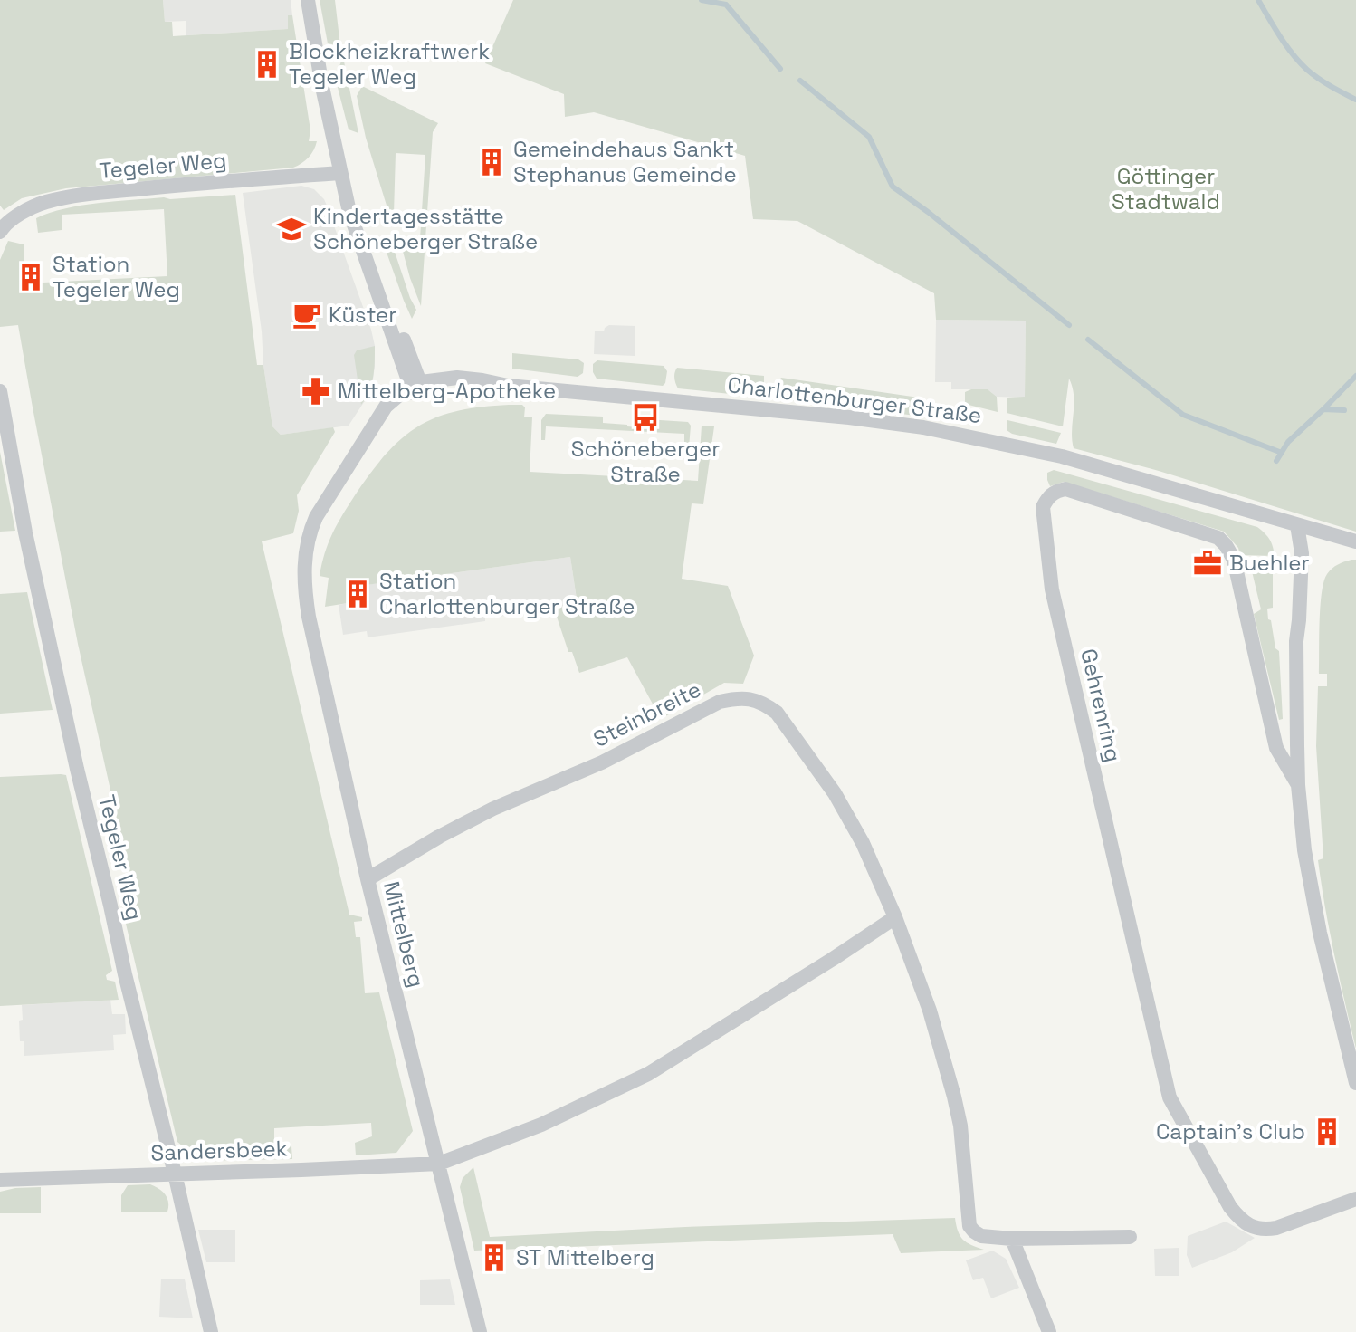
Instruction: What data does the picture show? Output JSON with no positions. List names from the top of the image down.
{
  "streets": {
    "street": [
      "Tegeler Weg",
      "Charlottenburger Straße",
      "Gehrenring",
      "Steinbreite",
      "Mittelberg",
      "Sandersbeek"
    ]
  },
  "crossings": [
    ["Tegeler Weg", "Sandersbeek"],
    ["Charlottenburger Straße", "Gehrenring"],
    ["Charlottenburger Straße", "Mittelberg"],
    ["Steinbreite", "Mittelberg"],
    ["Mittelberg", "Sandersbeek"]
  ],
  "parks": ["Göttinger Stadtwald"],
  "places": {
    "building": [
      "Blockheizkraftwerk Tegeler Weg",
      "Gemeindehaus Sankt Stephanus Gemeinde",
      "Station Tegeler Weg",
      "Station Charlottenburger Straße",
      "Captain's Club",
      "ST Mittelberg"
    ],
    "school or university": ["Kindertagesstätte Schöneberger Straße"],
    "cafe": ["Küster"],
    "pharmacy": ["Mittelberg-Apotheke"],
    "bus stop": ["Schöneberger Straße"],
    "office": ["Buehler"]
  }
}
